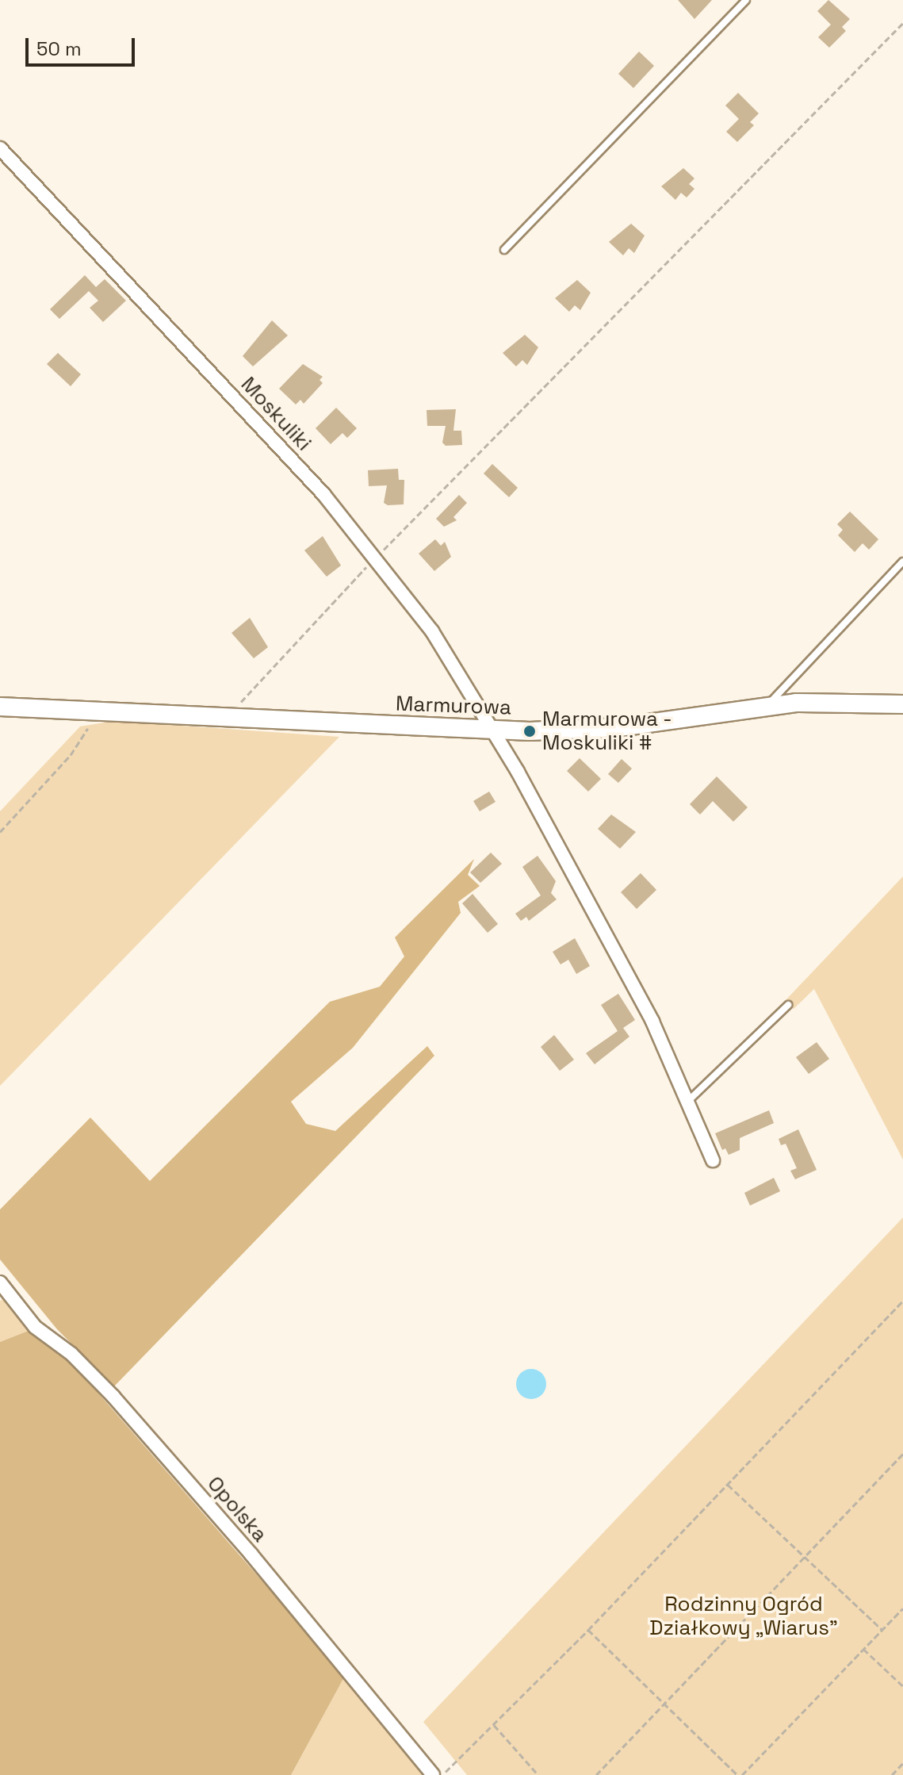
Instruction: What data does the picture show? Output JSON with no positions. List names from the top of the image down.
{
  "streets": {
    "street": ["Moskuliki", "Marmurowa", "Opolska"]
  },
  "crossings": [
    ["Moskuliki", "Marmurowa"]
  ],
  "parks": ["Rodzinny Ogród Działkowy „Wiarus”"],
  "places": ["Marmurowa - Moskuliki #"],
  "scale_bar": "50 m"
}
